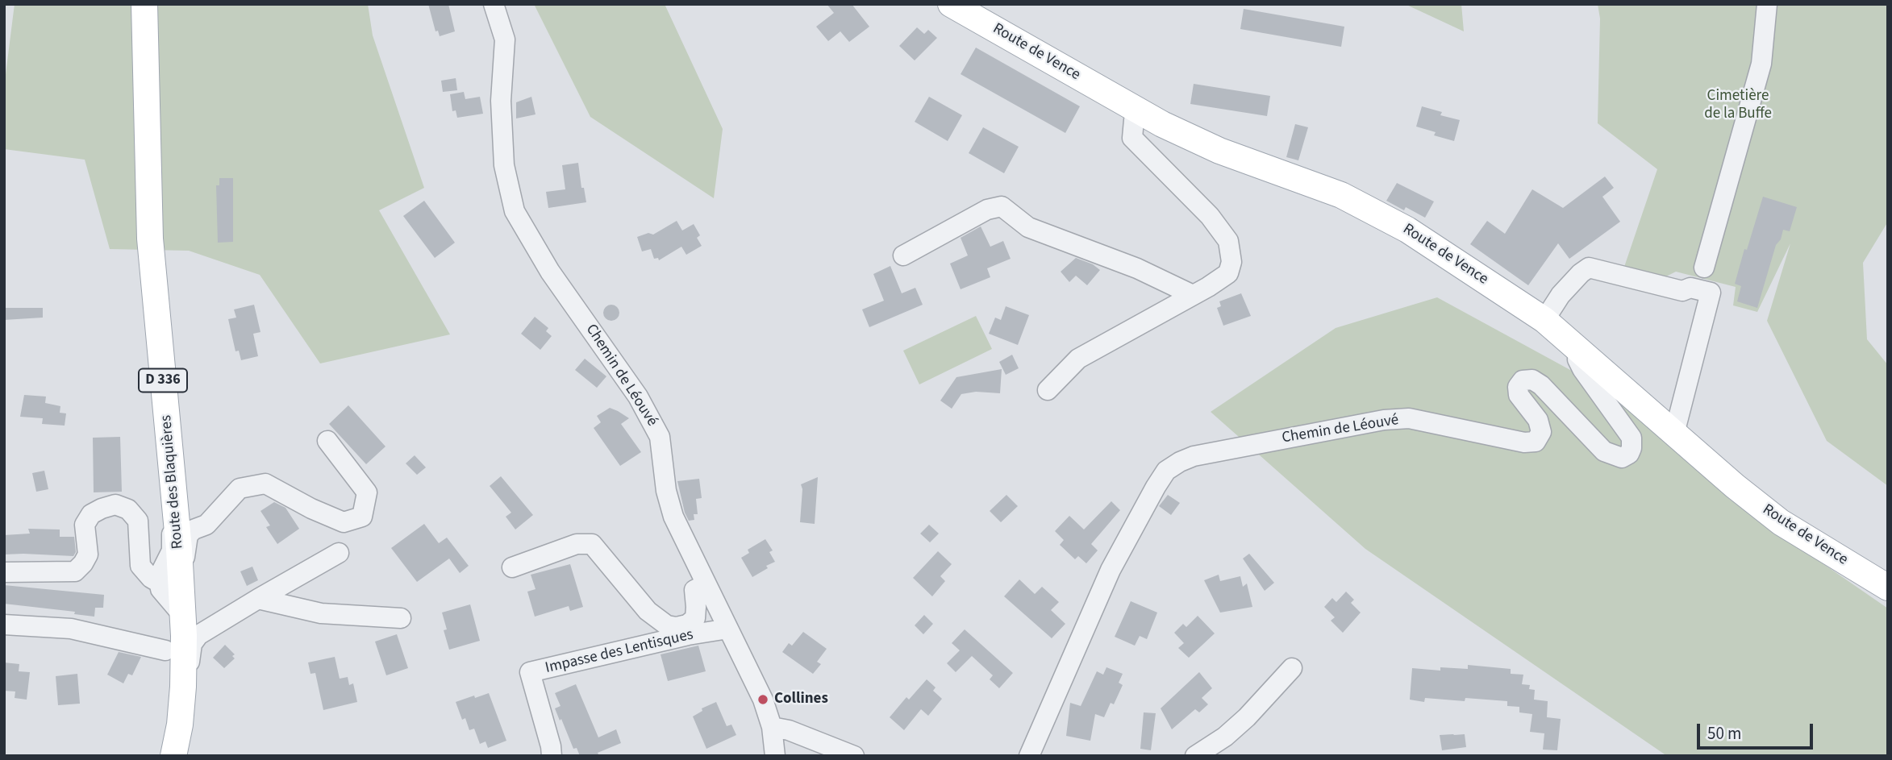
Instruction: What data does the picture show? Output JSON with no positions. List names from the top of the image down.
{
  "streets": {
    "main road": ["Route de Vence", "D 336", "Route des Blaquières"],
    "street": ["Chemin de Léouvé", "Impasse des Lentisques"]
  },
  "crossings": [
    ["Route de Vence", "Chemin de Léouvé"],
    ["Chemin de Léouvé", "Impasse des Lentisques"]
  ],
  "parks": ["Cimetière de la Buffe"],
  "places": ["Collines"],
  "scale_bar": "50 m"
}
